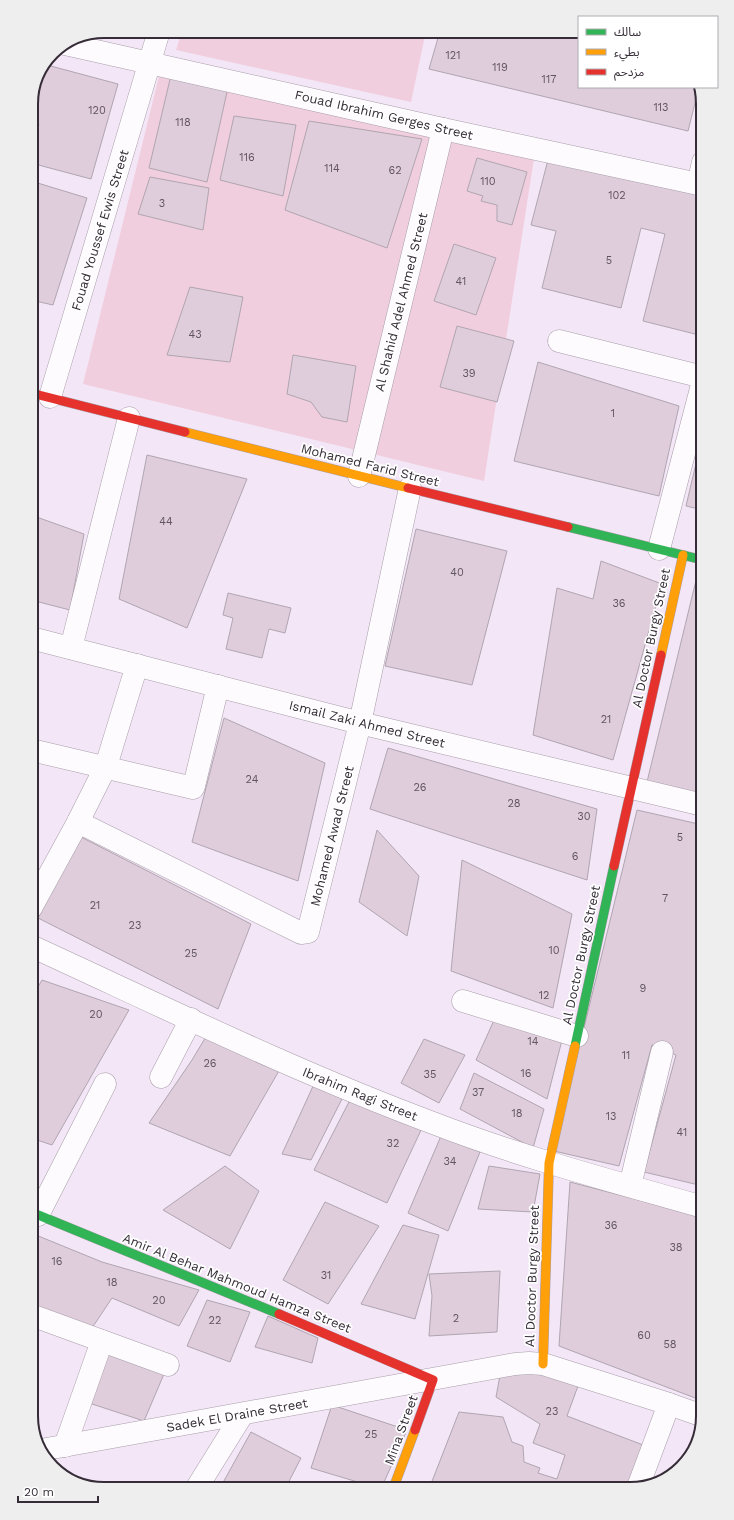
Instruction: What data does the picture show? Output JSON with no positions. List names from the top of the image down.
{
  "streets": {
    "street": [
      "Fouad Ibrahim Gerges Street",
      "Fouad Youssef Ewis Street",
      "Al Shahid Adel Ahmed Street",
      "Mohamed Farid Street",
      "Al Doctor Burgy Street",
      "Ismail Zaki Ahmed Street",
      "Mohamed Awad Street",
      "Ibrahim Ragi Street",
      "Amir Al Behar Mahmoud Hamza Street",
      "Sadek El Draine Street",
      "Mina Street"
    ]
  },
  "crossings": [
    ["Fouad Ibrahim Gerges Street", "Fouad Youssef Ewis Street"],
    ["Fouad Ibrahim Gerges Street", "Al Shahid Adel Ahmed Street"],
    ["Fouad Youssef Ewis Street", "Mohamed Farid Street"],
    ["Al Shahid Adel Ahmed Street", "Mohamed Farid Street"],
    ["Mohamed Farid Street", "Al Doctor Burgy Street"],
    ["Mohamed Farid Street", "Mohamed Awad Street"],
    ["Al Doctor Burgy Street", "Ismail Zaki Ahmed Street"],
    ["Al Doctor Burgy Street", "Ibrahim Ragi Street"],
    ["Al Doctor Burgy Street", "Sadek El Draine Street"],
    ["Ismail Zaki Ahmed Street", "Mohamed Awad Street"],
    ["Amir Al Behar Mahmoud Hamza Street", "Sadek El Draine Street"],
    ["Amir Al Behar Mahmoud Hamza Street", "Mina Street"],
    ["Sadek El Draine Street", "Mina Street"]
  ],
  "house_numbers": [
    "121",
    "119",
    "117",
    "113",
    "120",
    "118",
    "116",
    "114",
    "62",
    "110",
    "102",
    "3",
    "5",
    "41",
    "43",
    "39",
    "1",
    "44",
    "40",
    "36",
    "21",
    "24",
    "26",
    "28",
    "30",
    "5",
    "6",
    "7",
    "21",
    "23",
    "10",
    "25",
    "9",
    "12",
    "20",
    "14",
    "11",
    "26",
    "16",
    "35",
    "37",
    "18",
    "13",
    "41",
    "32",
    "34",
    "36",
    "38",
    "16",
    "31",
    "18",
    "20",
    "2",
    "22",
    "60",
    "58",
    "23",
    "25"
  ],
  "legend": ["سالك", "بطيء", "مزدحم"],
  "scale_bar": "20 m"
}
